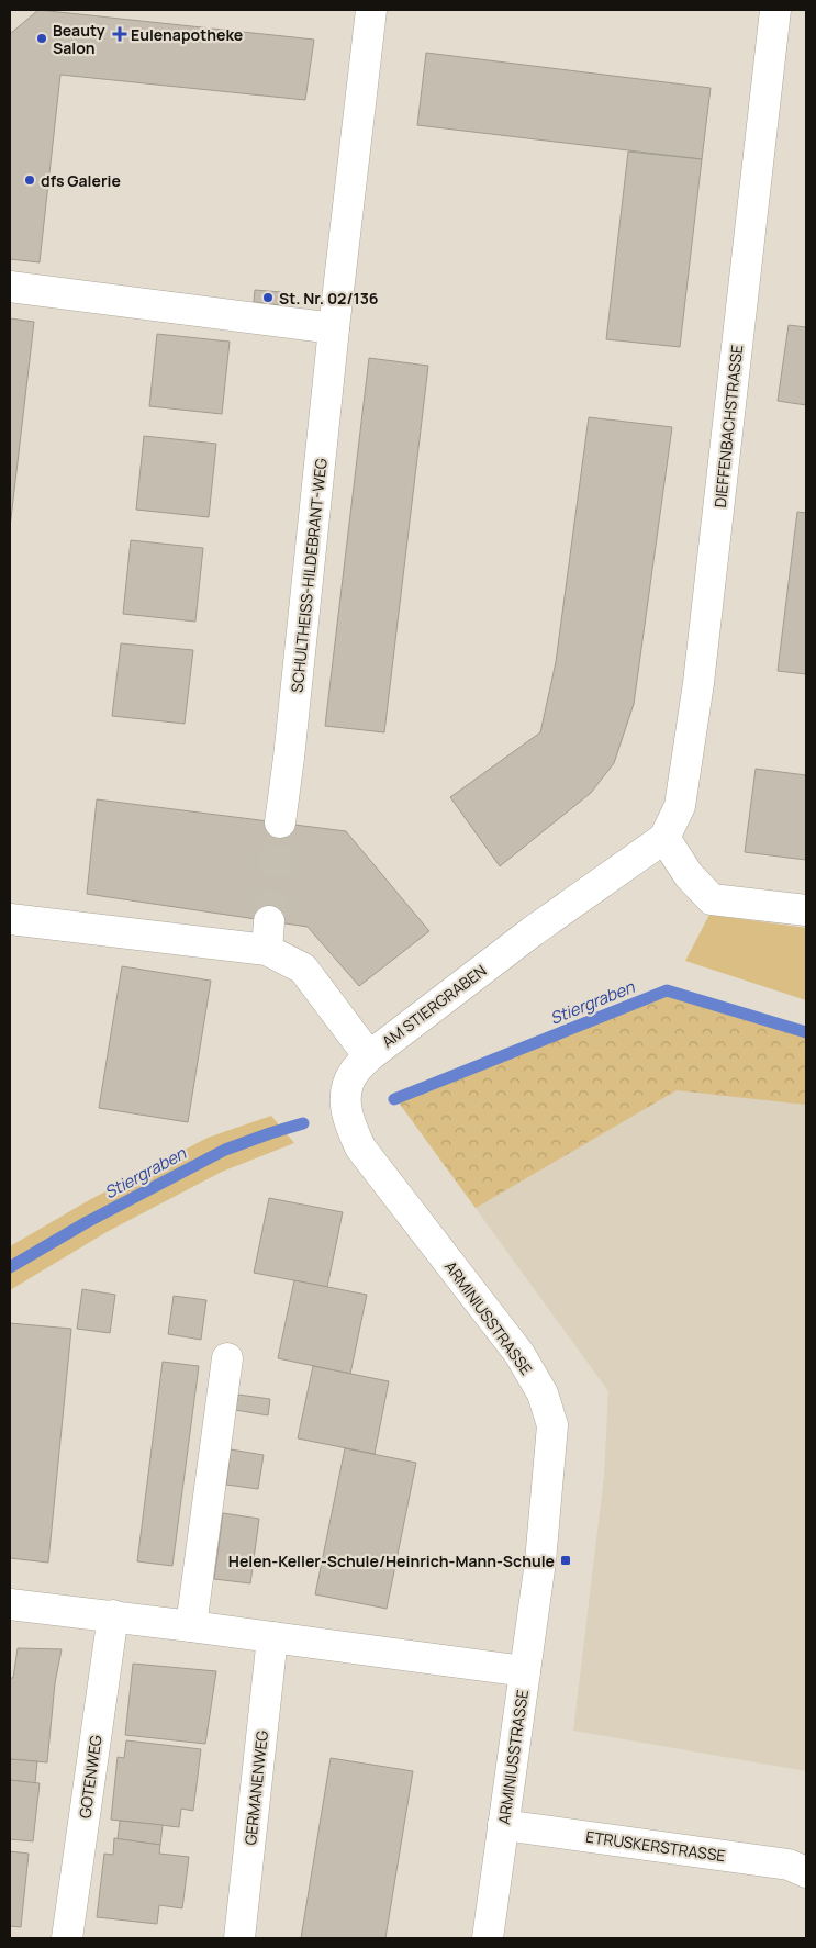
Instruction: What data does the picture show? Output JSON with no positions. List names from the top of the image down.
{
  "streets": {
    "street": [
      "DIEFFENBACHSTRASSE",
      "SCHULTHEISS-HILDEBRANT-WEG",
      "AM STIERGRABEN",
      "ARMINIUSSTRASSE",
      "GOTENWEG",
      "GERMANENWEG",
      "ETRUSKERSTRASSE"
    ]
  },
  "crossings": [
    ["DIEFFENBACHSTRASSE", "AM STIERGRABEN"],
    ["AM STIERGRABEN", "ARMINIUSSTRASSE"],
    ["ARMINIUSSTRASSE", "ETRUSKERSTRASSE"]
  ],
  "water": ["Stiergraben"],
  "places": {
    "health": ["Eulenapotheke"],
    "other": ["Beauty Salon", "dfs Galerie", "St. Nr. 02/136"],
    "transit": ["Helen-Keller-Schule/Heinrich-Mann-Schule"]
  }
}
